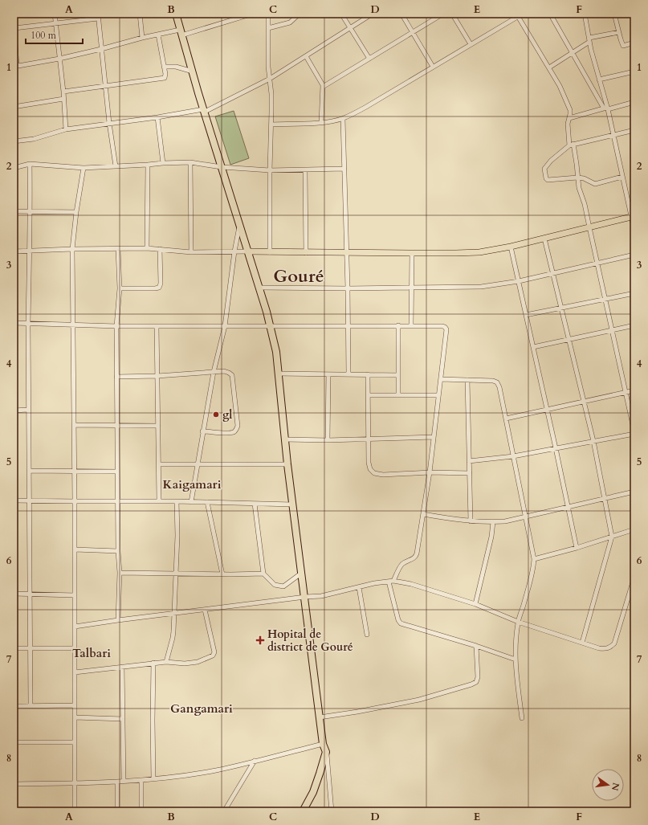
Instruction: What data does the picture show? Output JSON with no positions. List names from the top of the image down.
{
  "districts": [
    "Gouré",
    "Kaigamari",
    "Talbari",
    "Gangamari"
  ],
  "places": {
    "other": ["gl"],
    "health": ["Hopital de district de Gouré"]
  },
  "scale_bar": "100 m",
  "north": "right",
  "grid": {
    "columns": [
      "A",
      "B",
      "C",
      "D",
      "E",
      "F"
    ],
    "rows": [
      "1",
      "2",
      "3",
      "4",
      "5",
      "6",
      "7",
      "8"
    ]
  }
}
